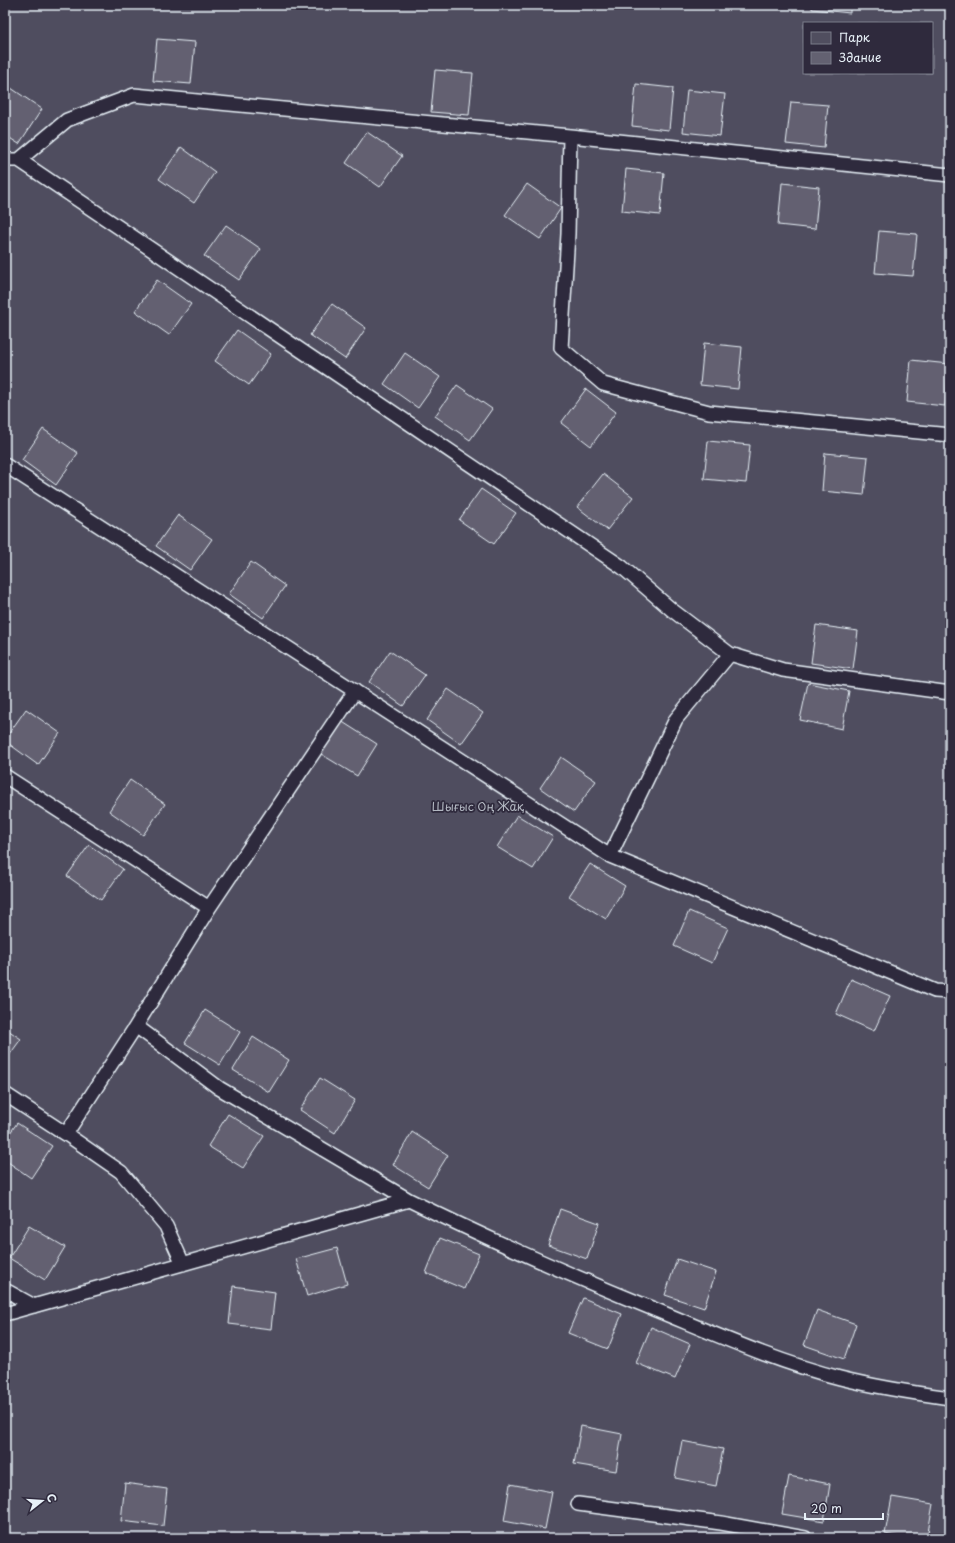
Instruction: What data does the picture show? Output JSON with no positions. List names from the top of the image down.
{
  "parks": ["Шығыс Оң Жақ"],
  "legend": ["Парк", "Здание"],
  "scale_bar": "20 m",
  "north": "right"
}
